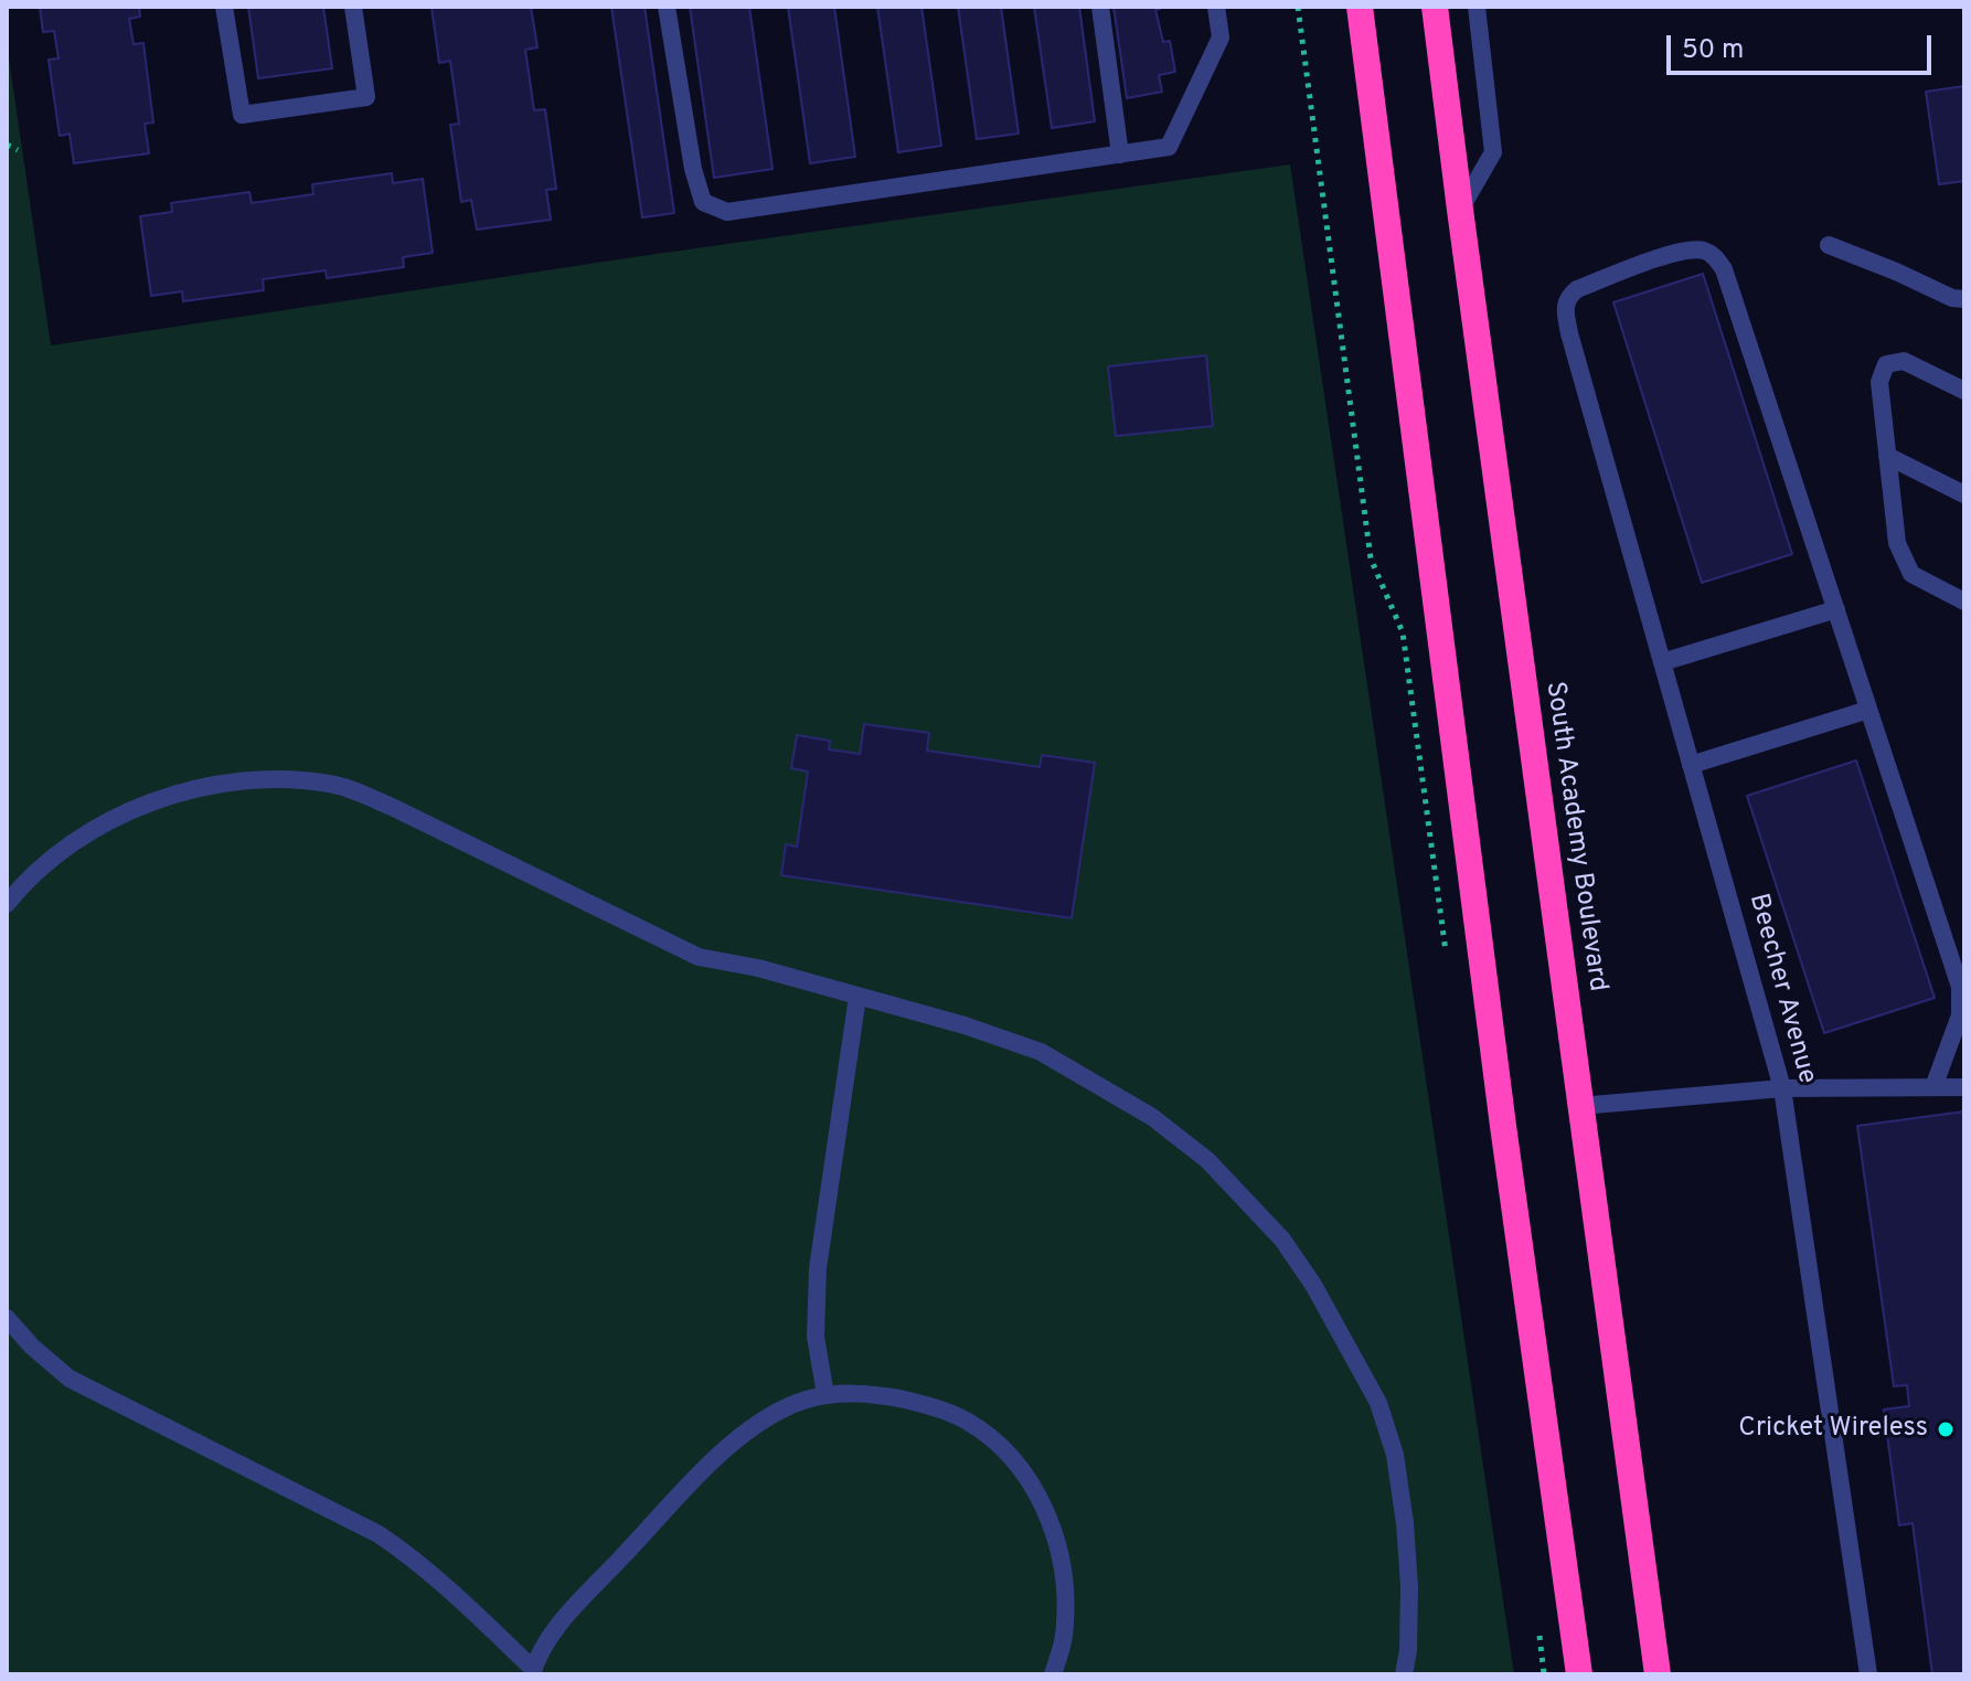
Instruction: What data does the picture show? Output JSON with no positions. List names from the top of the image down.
{
  "streets": {
    "highway": ["South Academy Boulevard"],
    "street": ["Beecher Avenue"]
  },
  "places": ["Cricket Wireless"],
  "scale_bar": "50 m"
}
